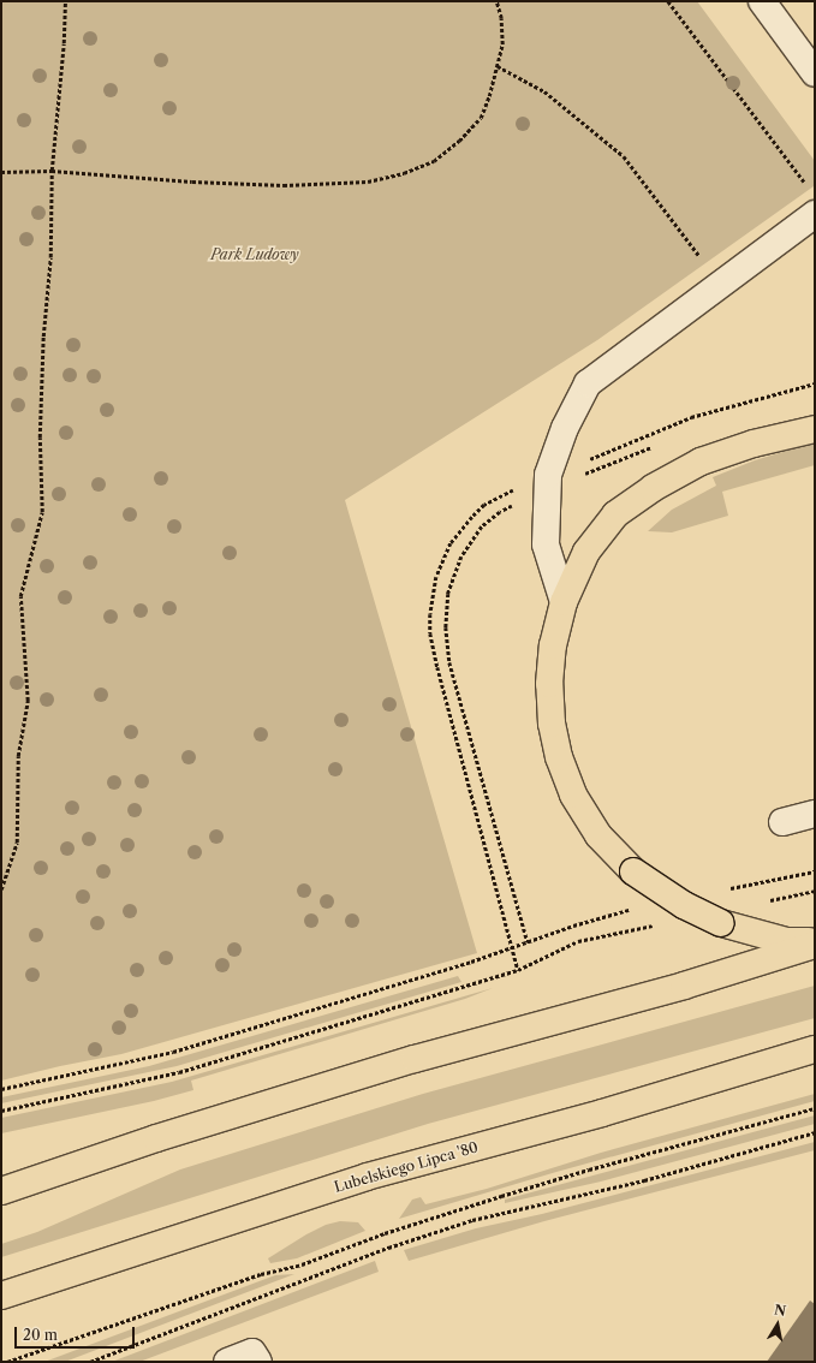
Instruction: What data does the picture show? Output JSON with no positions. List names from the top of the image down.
{
  "streets": {
    "main road": ["Lubelskiego Lipca '80"]
  },
  "parks": ["Park Ludowy"],
  "scale_bar": "20 m",
  "north": "top"
}
